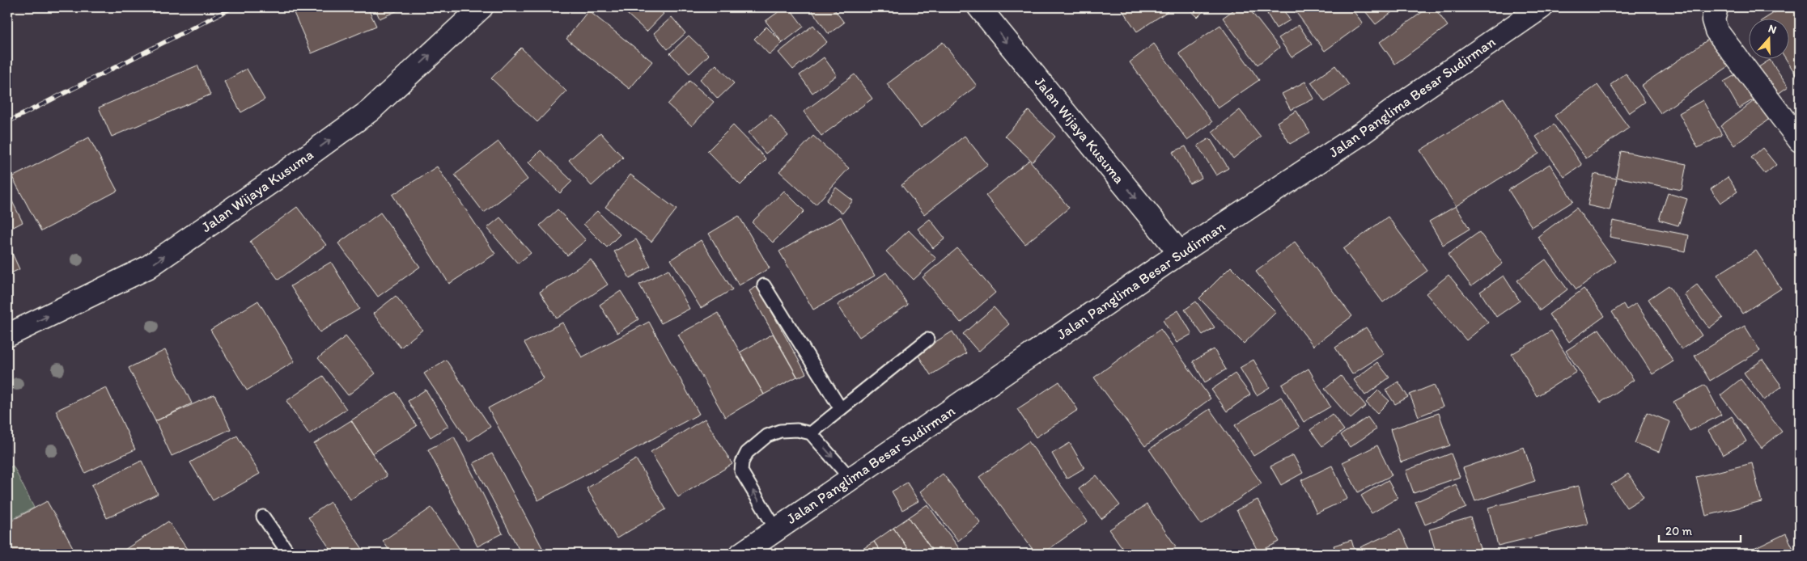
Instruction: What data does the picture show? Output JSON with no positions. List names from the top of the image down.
{
  "streets": {
    "street": ["Jalan Panglima Besar Sudirman", "Jalan Wijaya Kusuma"]
  },
  "crossings": [
    ["Jalan Panglima Besar Sudirman", "Jalan Wijaya Kusuma"]
  ],
  "scale_bar": "20 m",
  "north": "top"
}
